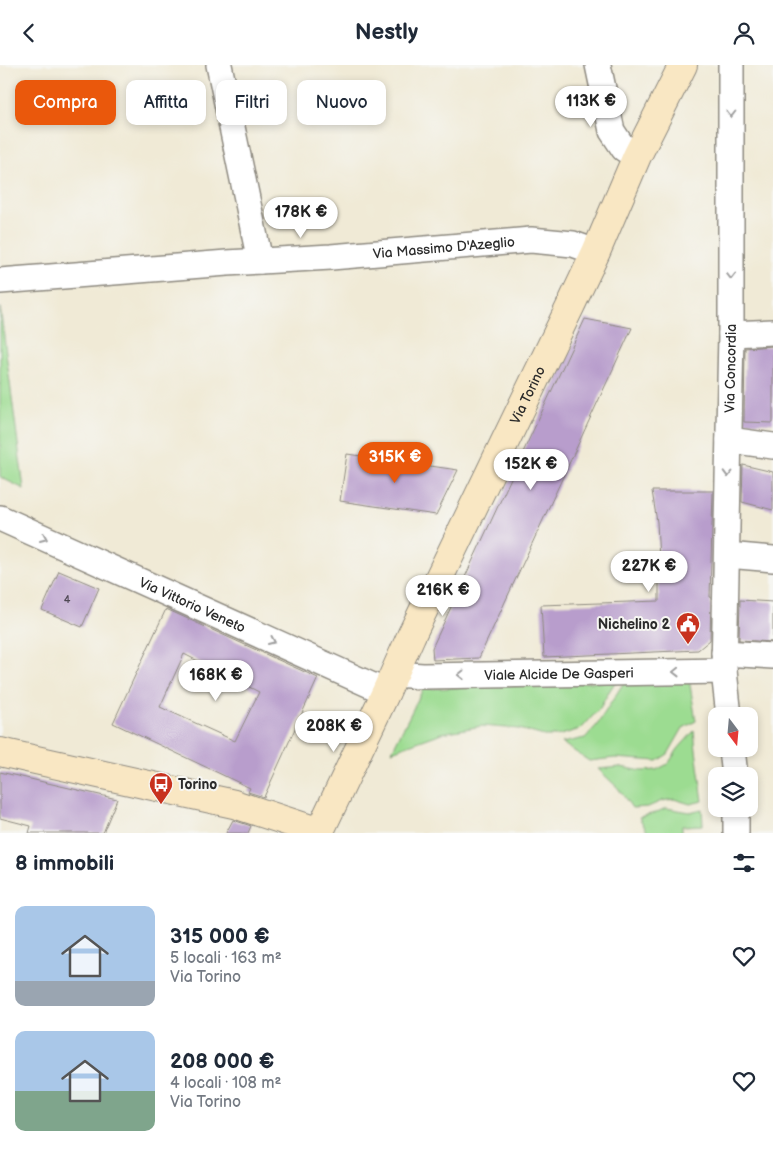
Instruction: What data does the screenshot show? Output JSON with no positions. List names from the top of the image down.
{
  "streets": {
    "main road": ["Via Torino"],
    "street": [
      "Via Massimo D'Azeglio",
      "Via Concordia",
      "Via Vittorio Veneto",
      "Viale Alcide De Gasperi"
    ]
  },
  "crossings": [
    ["Via Massimo D'Azeglio", "Via Torino"],
    ["Via Concordia", "Viale Alcide De Gasperi"],
    ["Via Torino", "Via Vittorio Veneto"],
    ["Via Torino", "Viale Alcide De Gasperi"],
    ["Via Vittorio Veneto", "Viale Alcide De Gasperi"]
  ],
  "one_way": ["Via Concordia", "Via Vittorio Veneto", "Viale Alcide De Gasperi"],
  "places": {
    "public building": ["Nichelino 2"],
    "bus stop": ["Torino"]
  },
  "house_numbers": ["4"],
  "north": "bottom",
  "page": {
    "header": "Nestly",
    "chip": [
      "Compra",
      "Affitta",
      "Filtri",
      "Nuovo"
    ],
    "price": [
      "113K €",
      "178K €",
      "315K €",
      "152K €",
      "227K €",
      "216K €",
      "168K €",
      "208K €"
    ],
    "heading": "8 immobili",
    "list": [
      {
        "name": "315 000 €",
        "note": "5 locali · 163 m² · Via Torino"
      },
      {
        "name": "208 000 €",
        "note": "4 locali · 108 m² · Via Torino"
      }
    ]
  }
}
